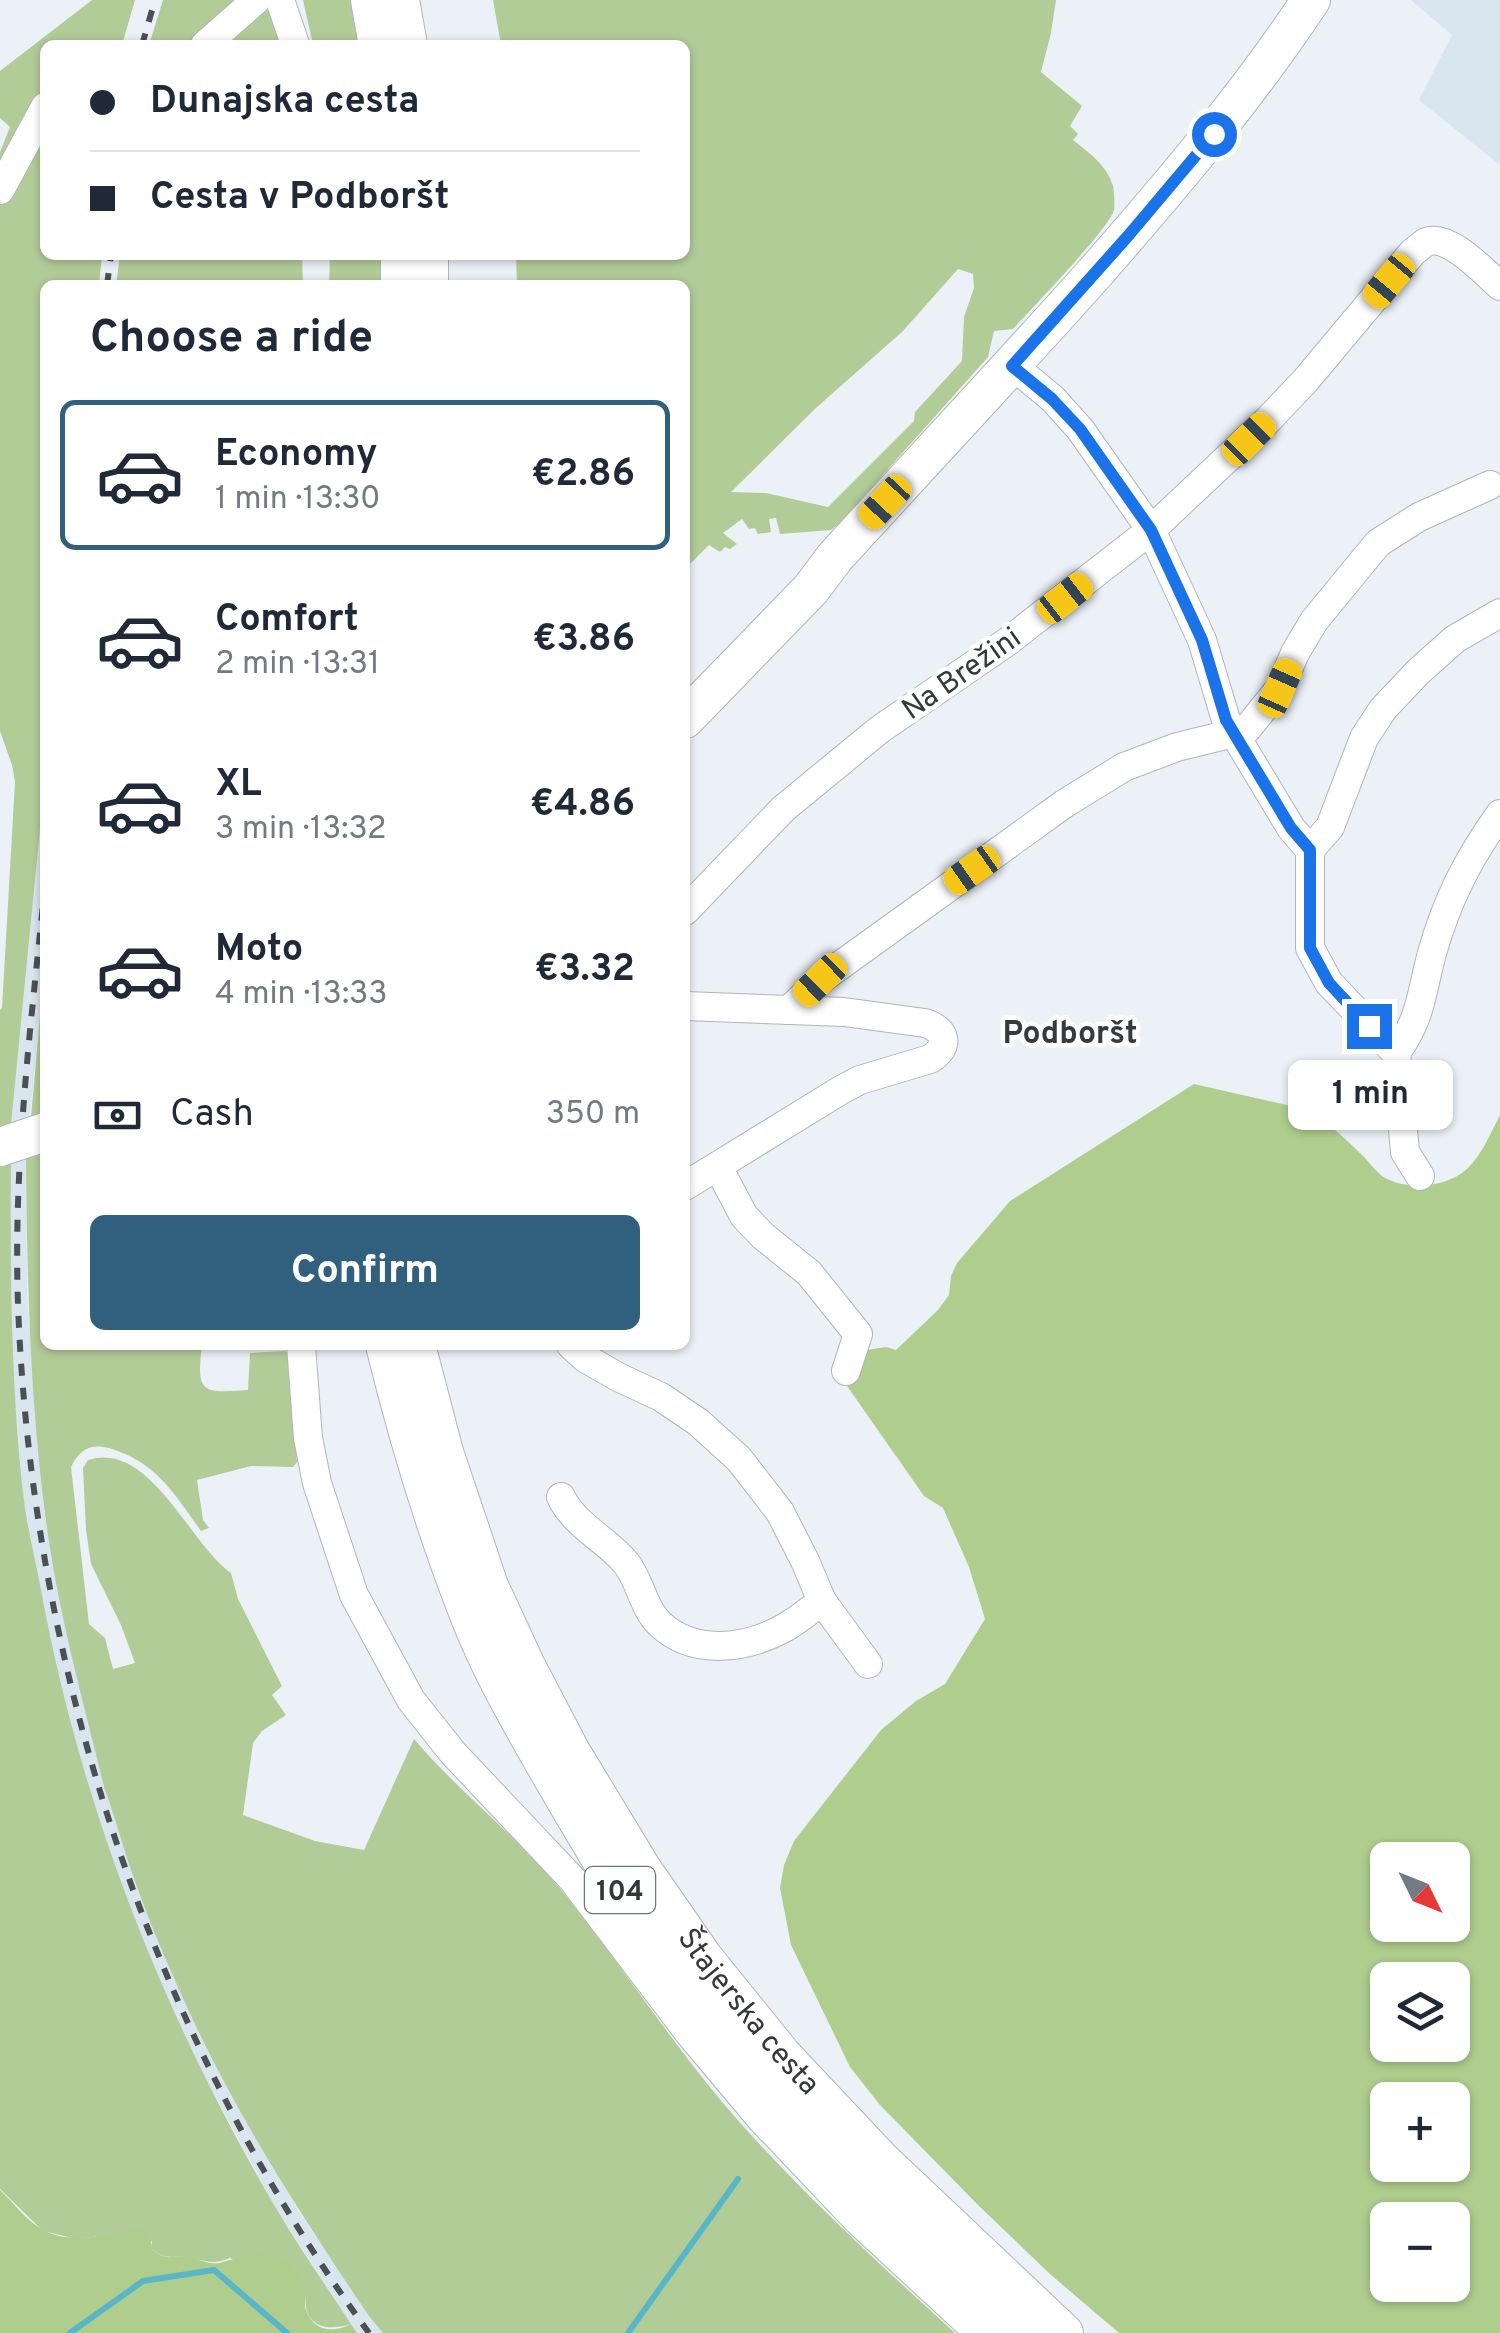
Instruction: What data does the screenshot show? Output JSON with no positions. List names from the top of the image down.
{
  "streets": {
    "main road": ["104", "Štajerska cesta"],
    "street": ["Na Brežini"]
  },
  "districts": ["Podboršt"],
  "north": "bottom right",
  "page": {
    "banner": ["Dunajska cesta", "Cesta v Podboršt"],
    "heading": "Choose a ride",
    "list": [
      {
        "name": "Economy",
        "note": "1 min · 13:30",
        "value": "€2.86"
      },
      {
        "name": "Comfort",
        "note": "2 min · 13:31",
        "value": "€3.86"
      },
      {
        "name": "XL",
        "note": "3 min · 13:32",
        "value": "€4.86"
      },
      {
        "name": "Moto",
        "note": "4 min · 13:33",
        "value": "€3.32"
      }
    ],
    "bubble": "1 min",
    "pay": ["Cash", "350 m"],
    "buttons": "Confirm",
    "map_buttons": ["+", "−"]
  }
}
